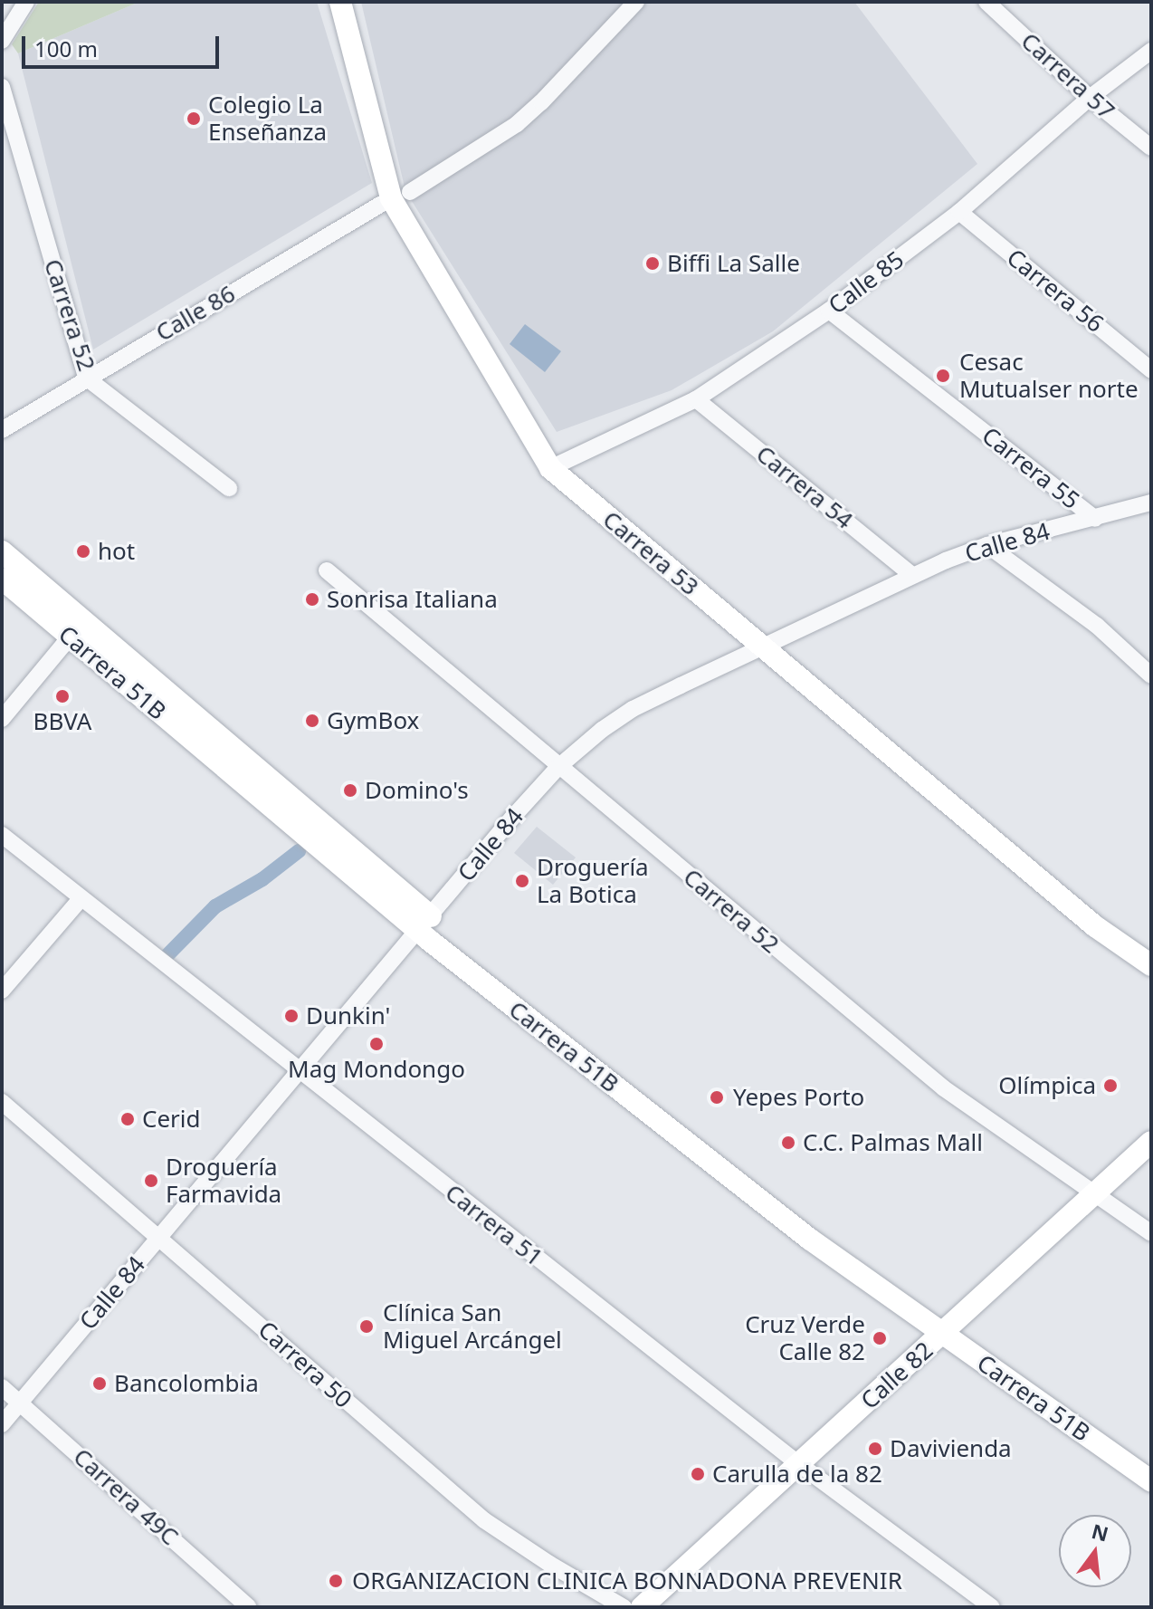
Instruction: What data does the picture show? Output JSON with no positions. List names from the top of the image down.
{
  "streets": {
    "main road": ["Carrera 53", "Carrera 51B", "Calle 82"],
    "street": [
      "Carrera 57",
      "Calle 85",
      "Carrera 56",
      "Calle 86",
      "Carrera 52",
      "Carrera 55",
      "Carrera 54",
      "Calle 84",
      "Carrera 51",
      "Carrera 50",
      "Carrera 49C"
    ]
  },
  "crossings": [
    ["Carrera 57", "Calle 85"],
    ["Calle 85", "Carrera 56"],
    ["Calle 85", "Carrera 55"],
    ["Calle 85", "Carrera 54"],
    ["Calle 85", "Carrera 53"],
    ["Calle 86", "Carrera 52"],
    ["Calle 86", "Carrera 53"],
    ["Carrera 52", "Calle 84"],
    ["Carrera 52", "Calle 82"],
    ["Carrera 55", "Calle 84"],
    ["Carrera 54", "Calle 84"],
    ["Calle 84", "Carrera 53"],
    ["Calle 84", "Carrera 51B"],
    ["Calle 84", "Carrera 51"],
    ["Calle 84", "Carrera 50"],
    ["Calle 84", "Carrera 49C"],
    ["Carrera 51B", "Calle 82"],
    ["Carrera 51", "Calle 82"]
  ],
  "places": [
    "Colegio La Enseñanza",
    "Biffi La Salle",
    "Cesac Mutualser norte",
    "hot",
    "Sonrisa Italiana",
    "BBVA",
    "GymBox",
    "Domino's",
    "Droguería La Botica",
    "Dunkin'",
    "Mag Mondongo",
    "Olímpica",
    "Yepes Porto",
    "Cerid",
    "C.C. Palmas Mall",
    "Droguería Farmavida",
    "Clínica San Miguel Arcángel",
    "Cruz Verde Calle 82",
    "Bancolombia",
    "Davivienda",
    "Carulla de la 82",
    "ORGANIZACION CLINICA BONNADONA PREVENIR"
  ],
  "scale_bar": "100 m",
  "north": "top"
}
